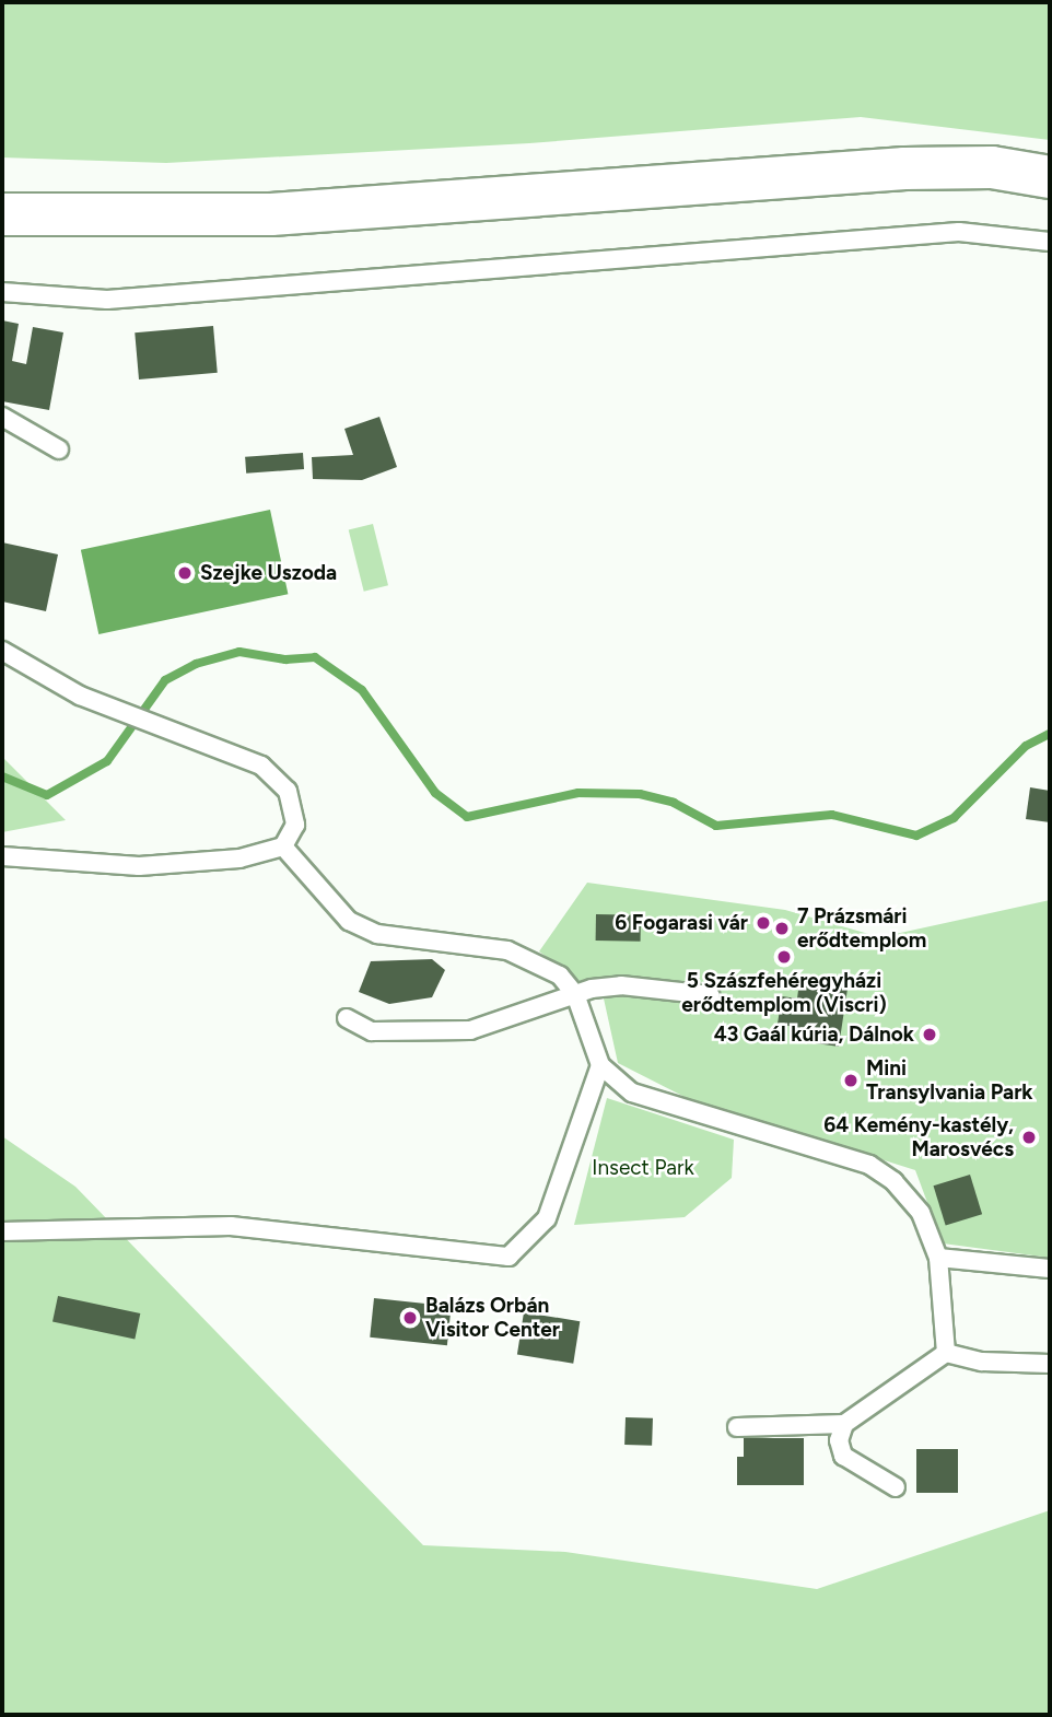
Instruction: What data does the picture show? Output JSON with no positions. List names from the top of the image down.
{
  "parks": ["Insect Park"],
  "places": [
    "Szejke Uszoda",
    "6 Fogarasi vár",
    "7 Prázsmári erődtemplom",
    "5 Szászfehéregyházi erődtemplom (Viscri)",
    "43 Gaál kúria, Dálnok",
    "Mini Transylvania Park",
    "64 Kemény-kastély, Marosvécs",
    "Balázs Orbán Visitor Center"
  ]
}
